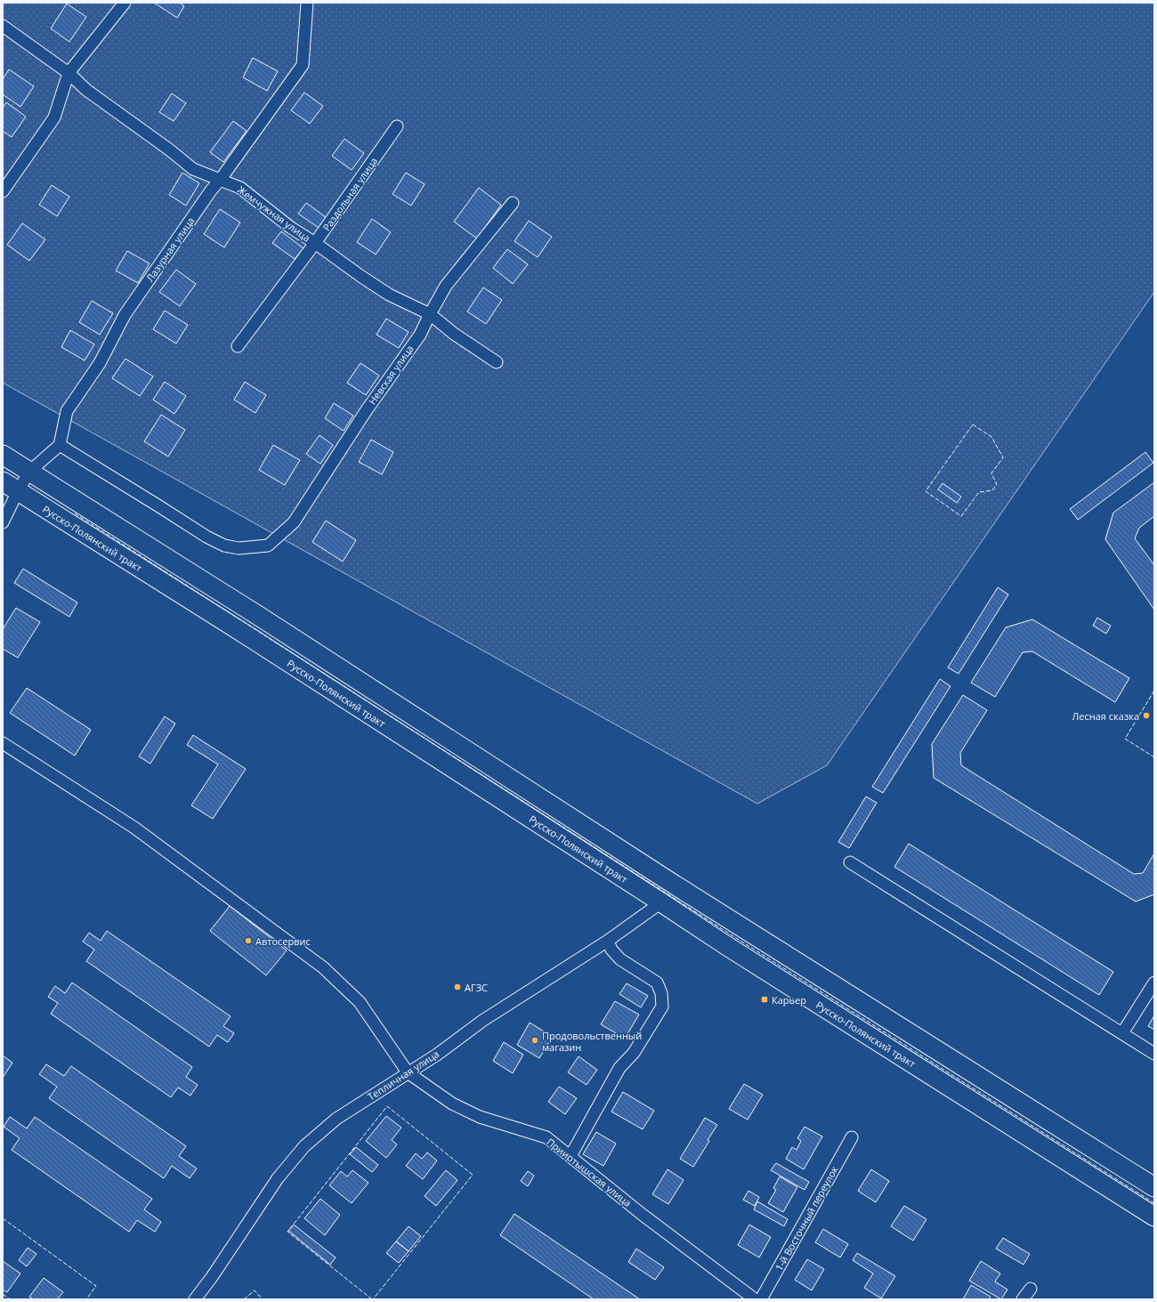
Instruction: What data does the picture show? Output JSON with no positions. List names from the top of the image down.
{
  "streets": {
    "main road": ["Русско-Полянский тракт"],
    "street": [
      "Раздольная улица",
      "Жемчужная улица",
      "Лазурная улица",
      "Невская улица",
      "Тепличная улица",
      "Прииртышская улица",
      "1-й Восточный переулок"
    ]
  },
  "crossings": [
    ["Раздольная улица", "Жемчужная улица"],
    ["Жемчужная улица", "Лазурная улица"],
    ["Жемчужная улица", "Невская улица"],
    ["Лазурная улица", "Невская улица"],
    ["Русско-Полянский тракт", "Тепличная улица"],
    ["Тепличная улица", "Прииртышская улица"]
  ],
  "places": {
    "other": [
      "Лесная сказка",
      "Автосервис",
      "АГЗС",
      "Продовольственный магазин"
    ],
    "transit": ["Карьер"]
  }
}
